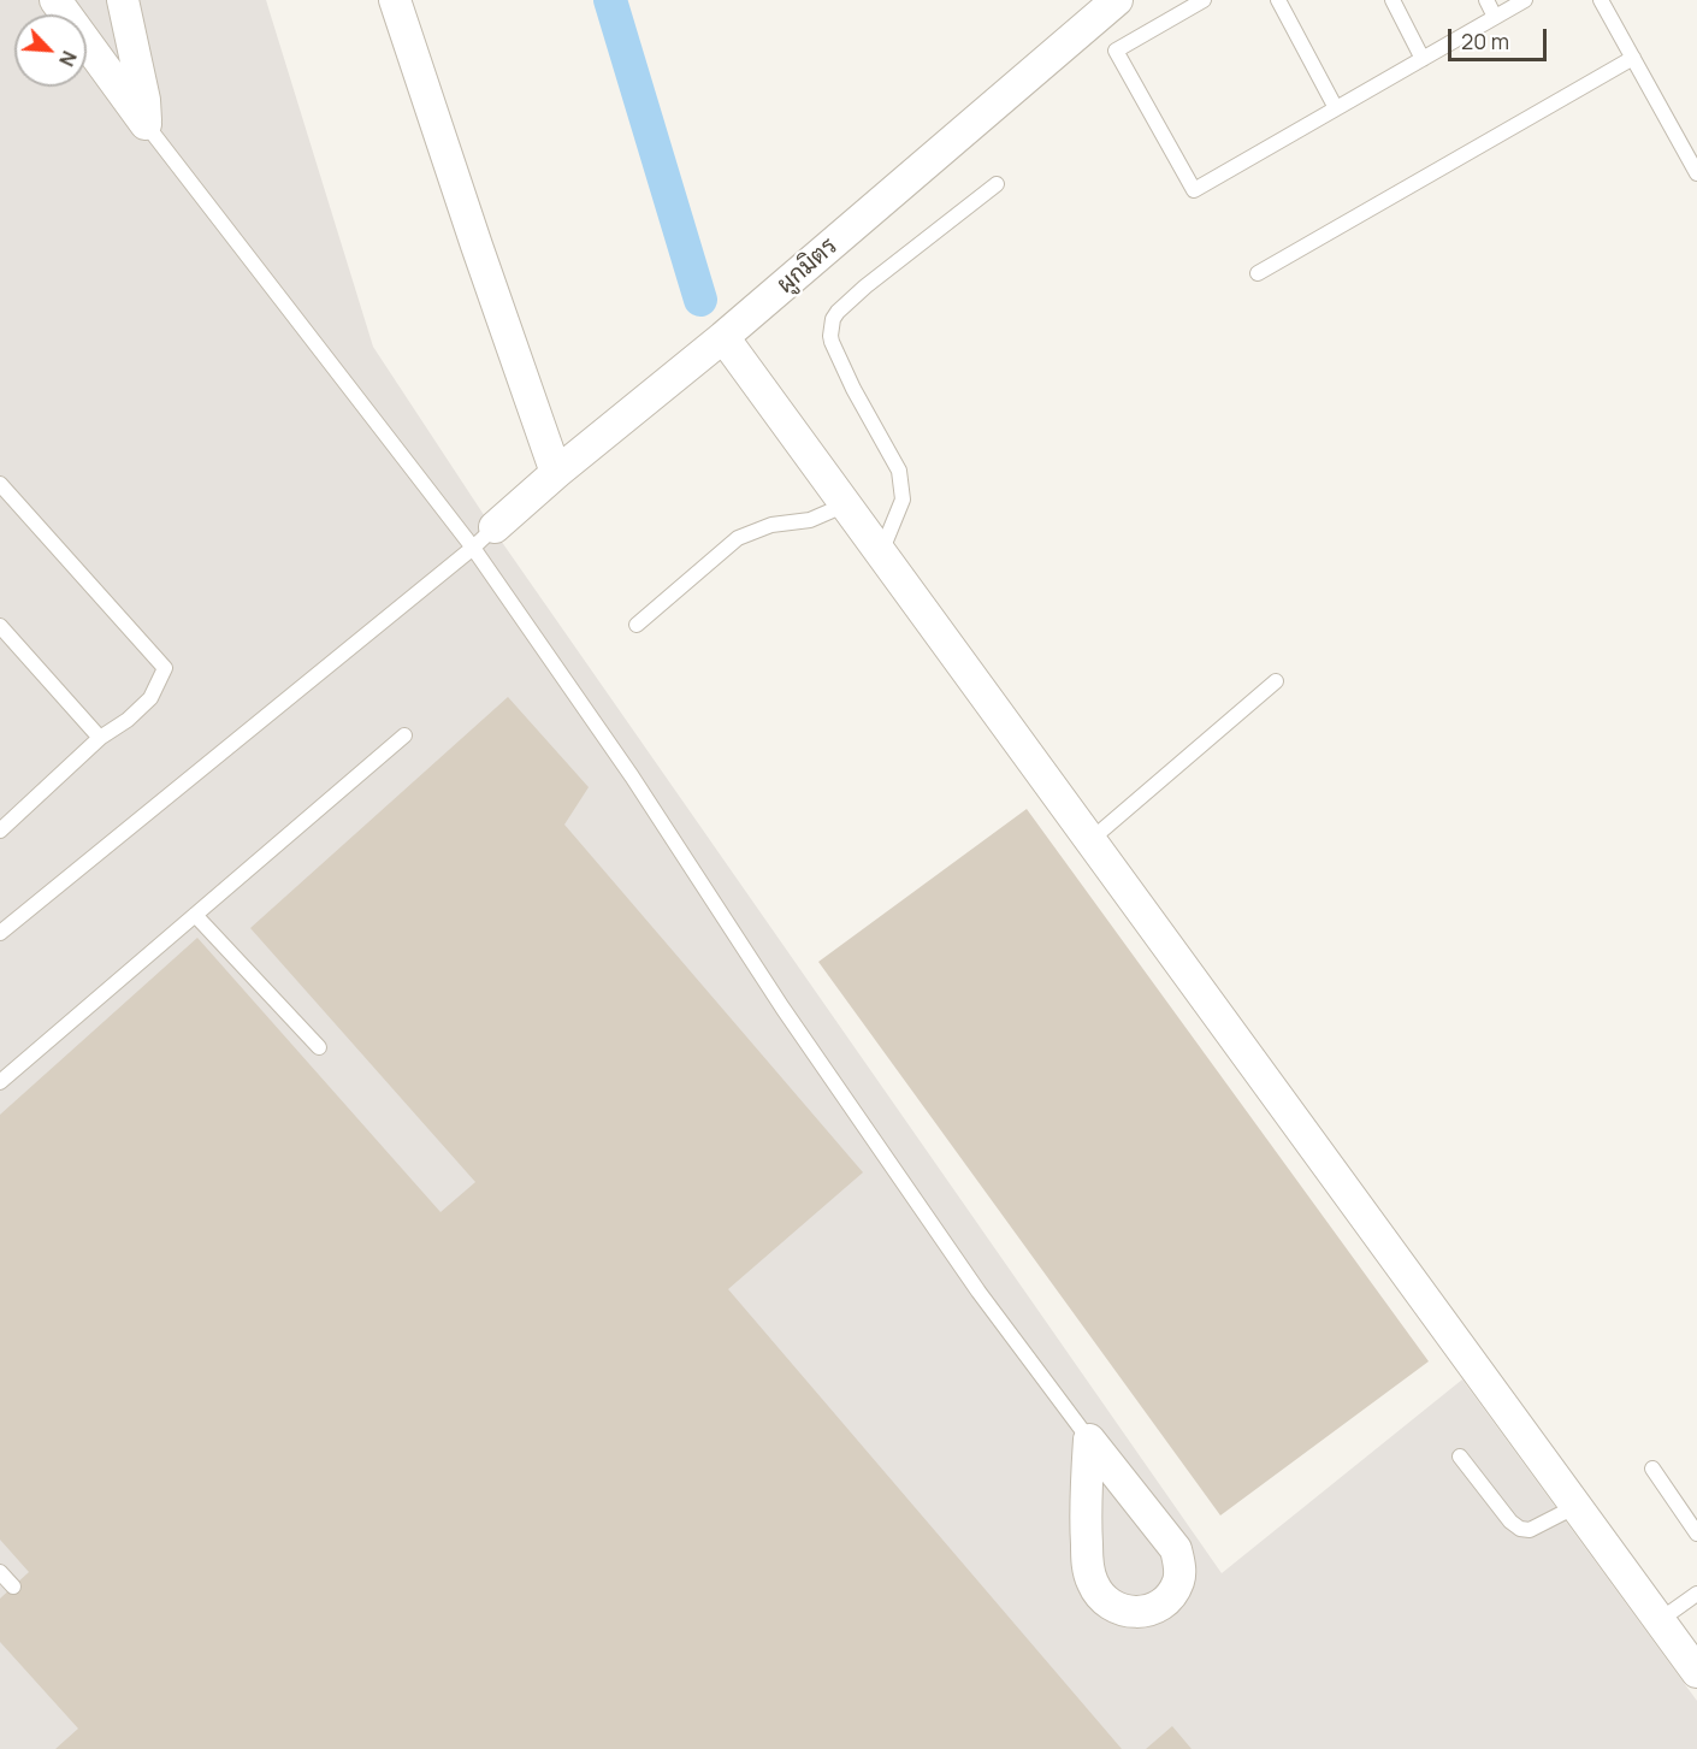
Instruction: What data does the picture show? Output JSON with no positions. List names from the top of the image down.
{
  "streets": {
    "street": ["ผูกมิตร"]
  },
  "scale_bar": "20 m",
  "north": "bottom right"
}
